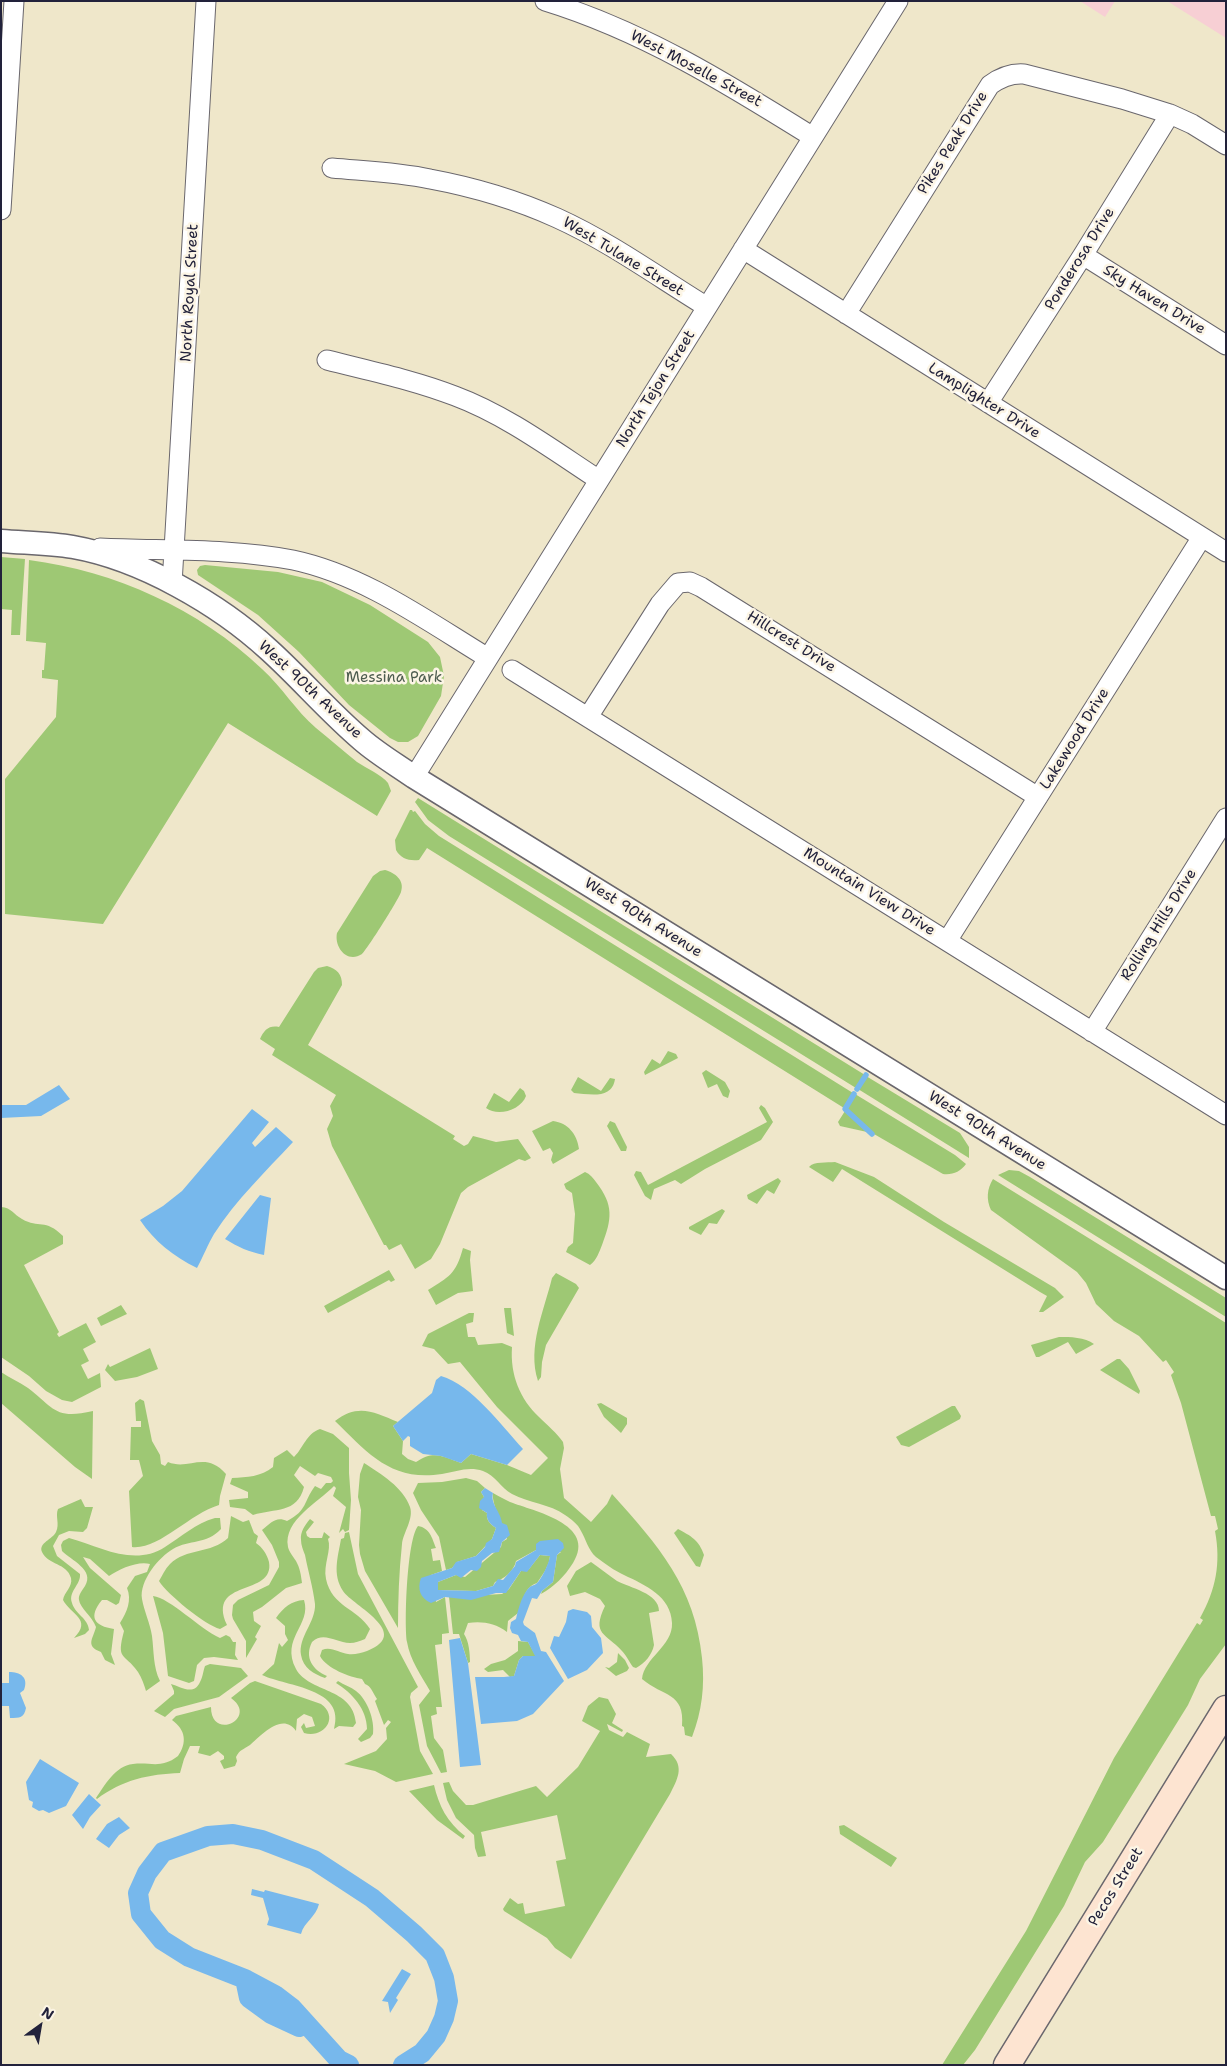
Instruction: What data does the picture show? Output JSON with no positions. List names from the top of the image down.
{
  "streets": {
    "main road": ["Pecos Street"],
    "street": [
      "West Moselle Street",
      "Pikes Peak Drive",
      "West Tulane Street",
      "Ponderosa Drive",
      "North Royal Street",
      "Sky Haven Drive",
      "North Tejon Street",
      "Lamplighter Drive",
      "Hillcrest Drive",
      "West 90th Avenue",
      "Lakewood Drive",
      "Mountain View Drive",
      "Rolling Hills Drive"
    ]
  },
  "crossings": [
    ["West Moselle Street", "North Tejon Street"],
    ["Pikes Peak Drive", "Ponderosa Drive"],
    ["Pikes Peak Drive", "Lamplighter Drive"],
    ["West Tulane Street", "North Tejon Street"],
    ["Ponderosa Drive", "Sky Haven Drive"],
    ["Ponderosa Drive", "Lamplighter Drive"],
    ["North Royal Street", "West 90th Avenue"],
    ["North Tejon Street", "Lamplighter Drive"],
    ["North Tejon Street", "West 90th Avenue"],
    ["Lamplighter Drive", "Lakewood Drive"],
    ["Hillcrest Drive", "Lakewood Drive"],
    ["Hillcrest Drive", "Mountain View Drive"],
    ["Lakewood Drive", "Mountain View Drive"],
    ["Mountain View Drive", "Rolling Hills Drive"]
  ],
  "parks": ["Messina Park"],
  "north": "top right"
}
